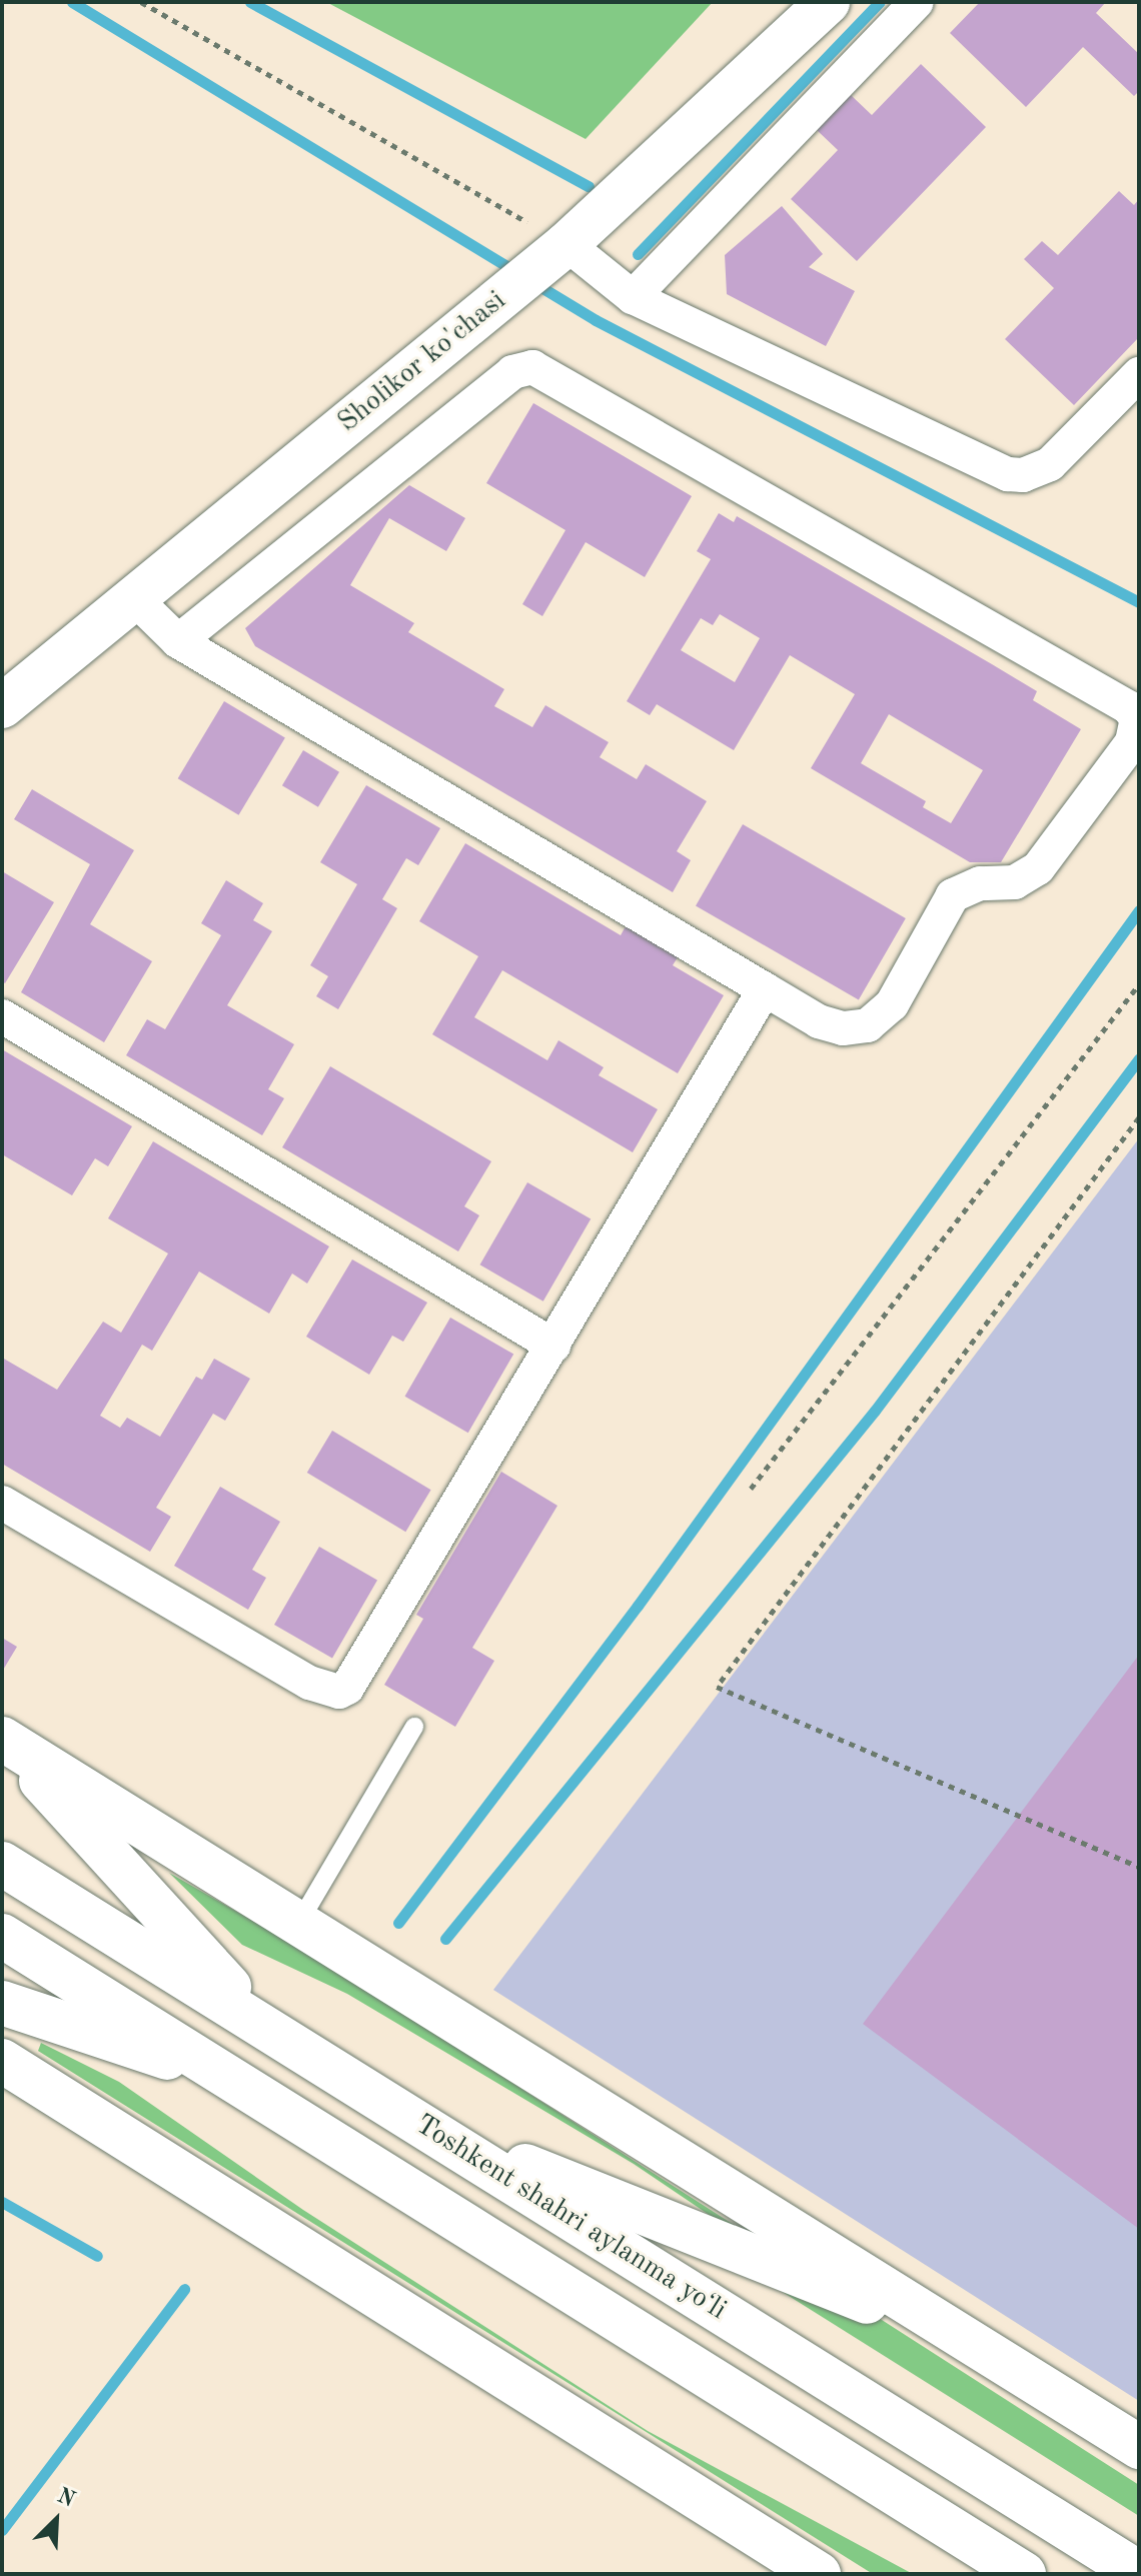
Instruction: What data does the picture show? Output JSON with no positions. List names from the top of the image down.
{
  "streets": {
    "main road": ["Sholikor ko'chasi", "Toshkent shahri aylanma yoʻli"]
  },
  "north": "top right"
}
